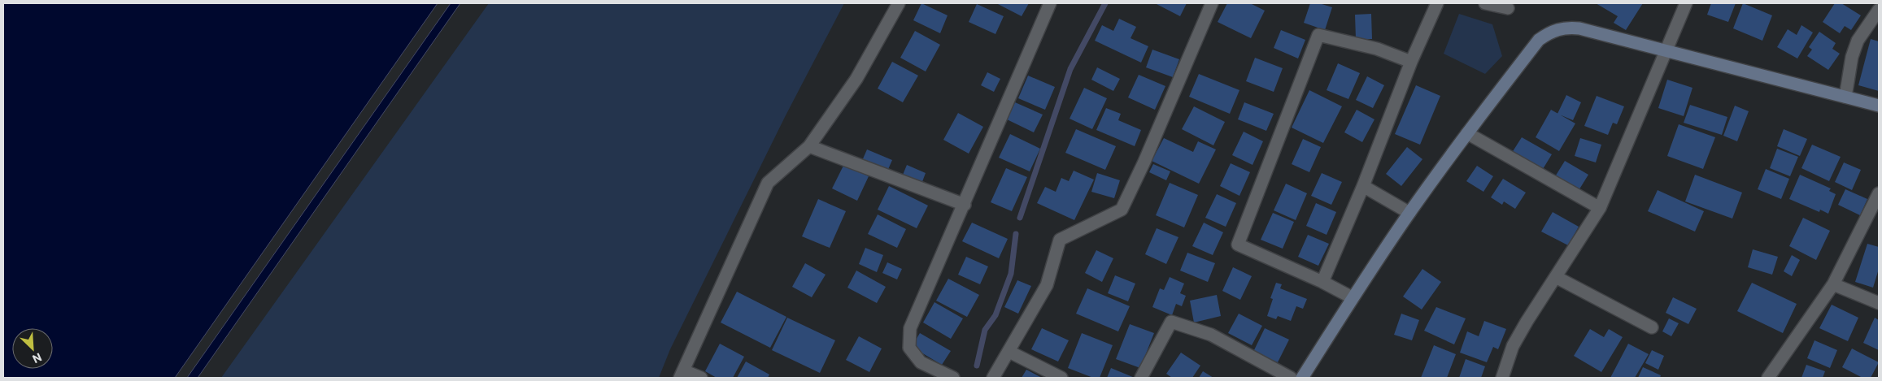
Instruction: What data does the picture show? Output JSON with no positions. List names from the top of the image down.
{
  "north": "bottom right"
}
